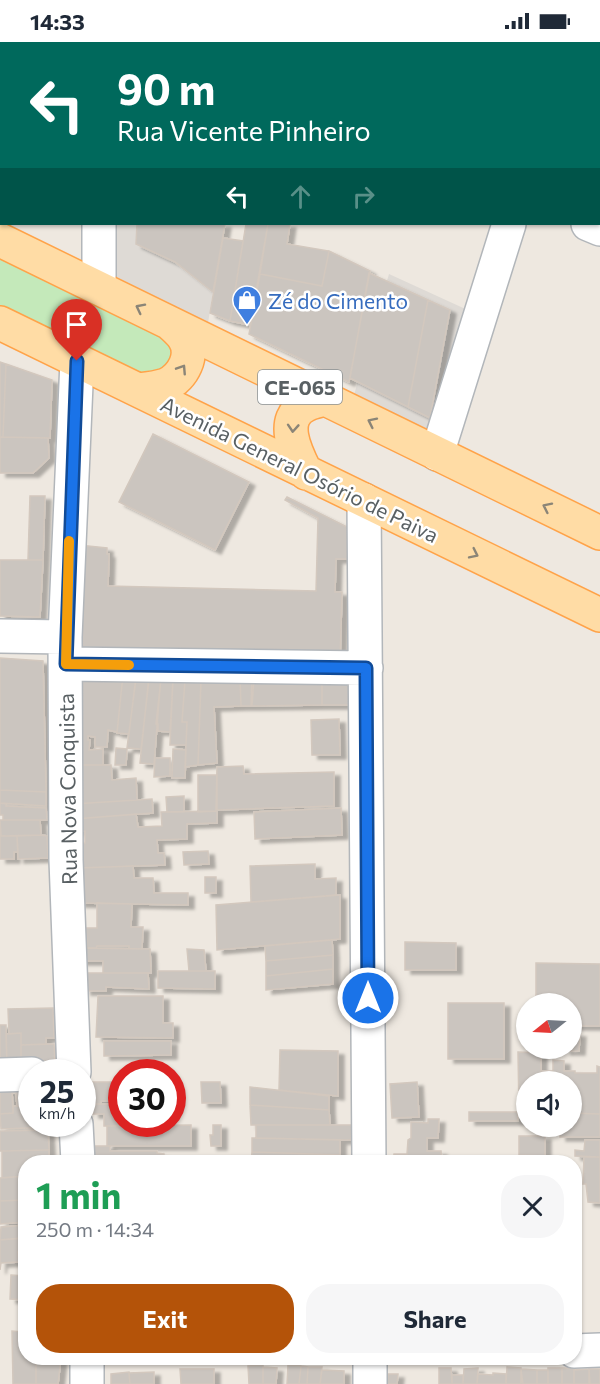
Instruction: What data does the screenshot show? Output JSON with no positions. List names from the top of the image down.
{
  "streets": {
    "main road": ["CE-065", "Avenida General Osório de Paiva"],
    "street": ["Rua Nova Conquista"]
  },
  "crossings": [
    ["Avenida General Osório de Paiva", "Rua Nova Conquista"]
  ],
  "places": {
    "shop": ["Zé do Cimento"]
  },
  "north": "left",
  "page": {
    "status": "14:33",
    "turn": ["90 m", "Rua Vicente Pinheiro"],
    "speed": "25 km/h",
    "limit": "30",
    "heading": ["1 min", "250 m · 14:34"],
    "buttons": ["Exit", "Share"]
  }
}
